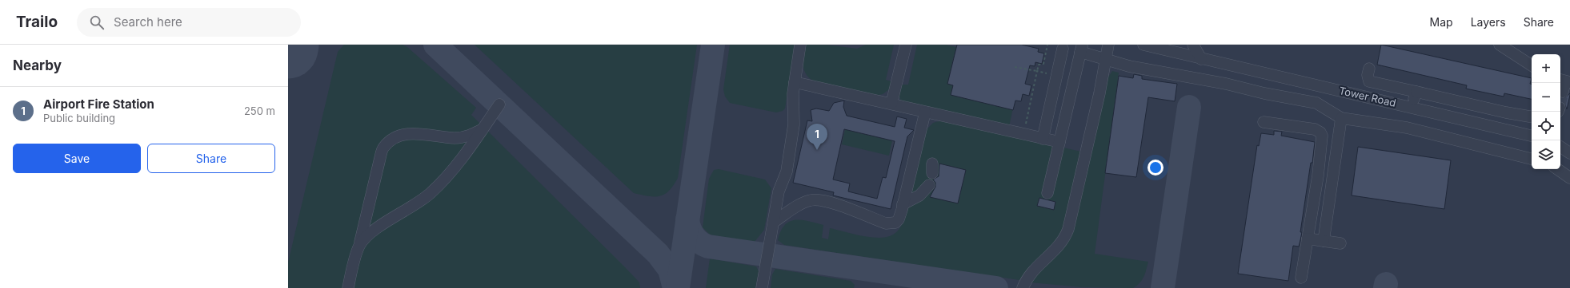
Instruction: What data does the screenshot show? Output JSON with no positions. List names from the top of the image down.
{
  "streets": {
    "street": ["Tower Road"]
  },
  "page": {
    "header": "Trailo",
    "search": "Search here",
    "nav": ["Map", "Layers", "Share"],
    "heading": "Nearby",
    "map_buttons": ["+", "−"],
    "list": [
      {
        "mark": "1",
        "name": "Airport Fire Station",
        "note": "Public building",
        "value": "250 m"
      }
    ],
    "pins": "1",
    "buttons": ["Save", "Share"]
  }
}
